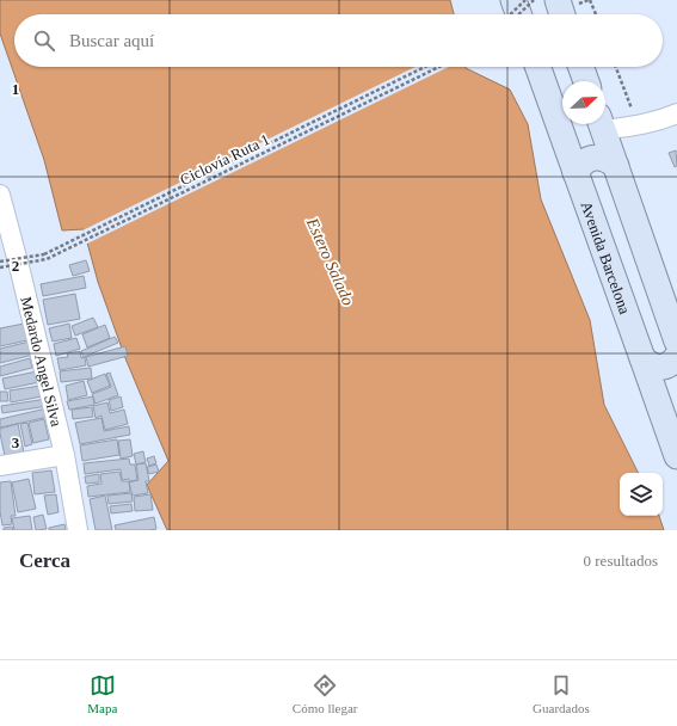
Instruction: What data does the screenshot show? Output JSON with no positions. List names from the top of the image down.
{
  "streets": {
    "main road": ["Avenida Barcelona"],
    "street": ["Medardo Angel Silva"],
    "path": ["Ciclovía Ruta 1"]
  },
  "water": ["Estero Salado"],
  "north": "top right",
  "page": {
    "search": "Buscar aquí",
    "heading": ["Cerca", "0 resultados"],
    "nav": ["Mapa", "Cómo llegar", "Guardados"]
  },
  "grid": {
    "rows": ["1", "2", "3"]
  }
}
